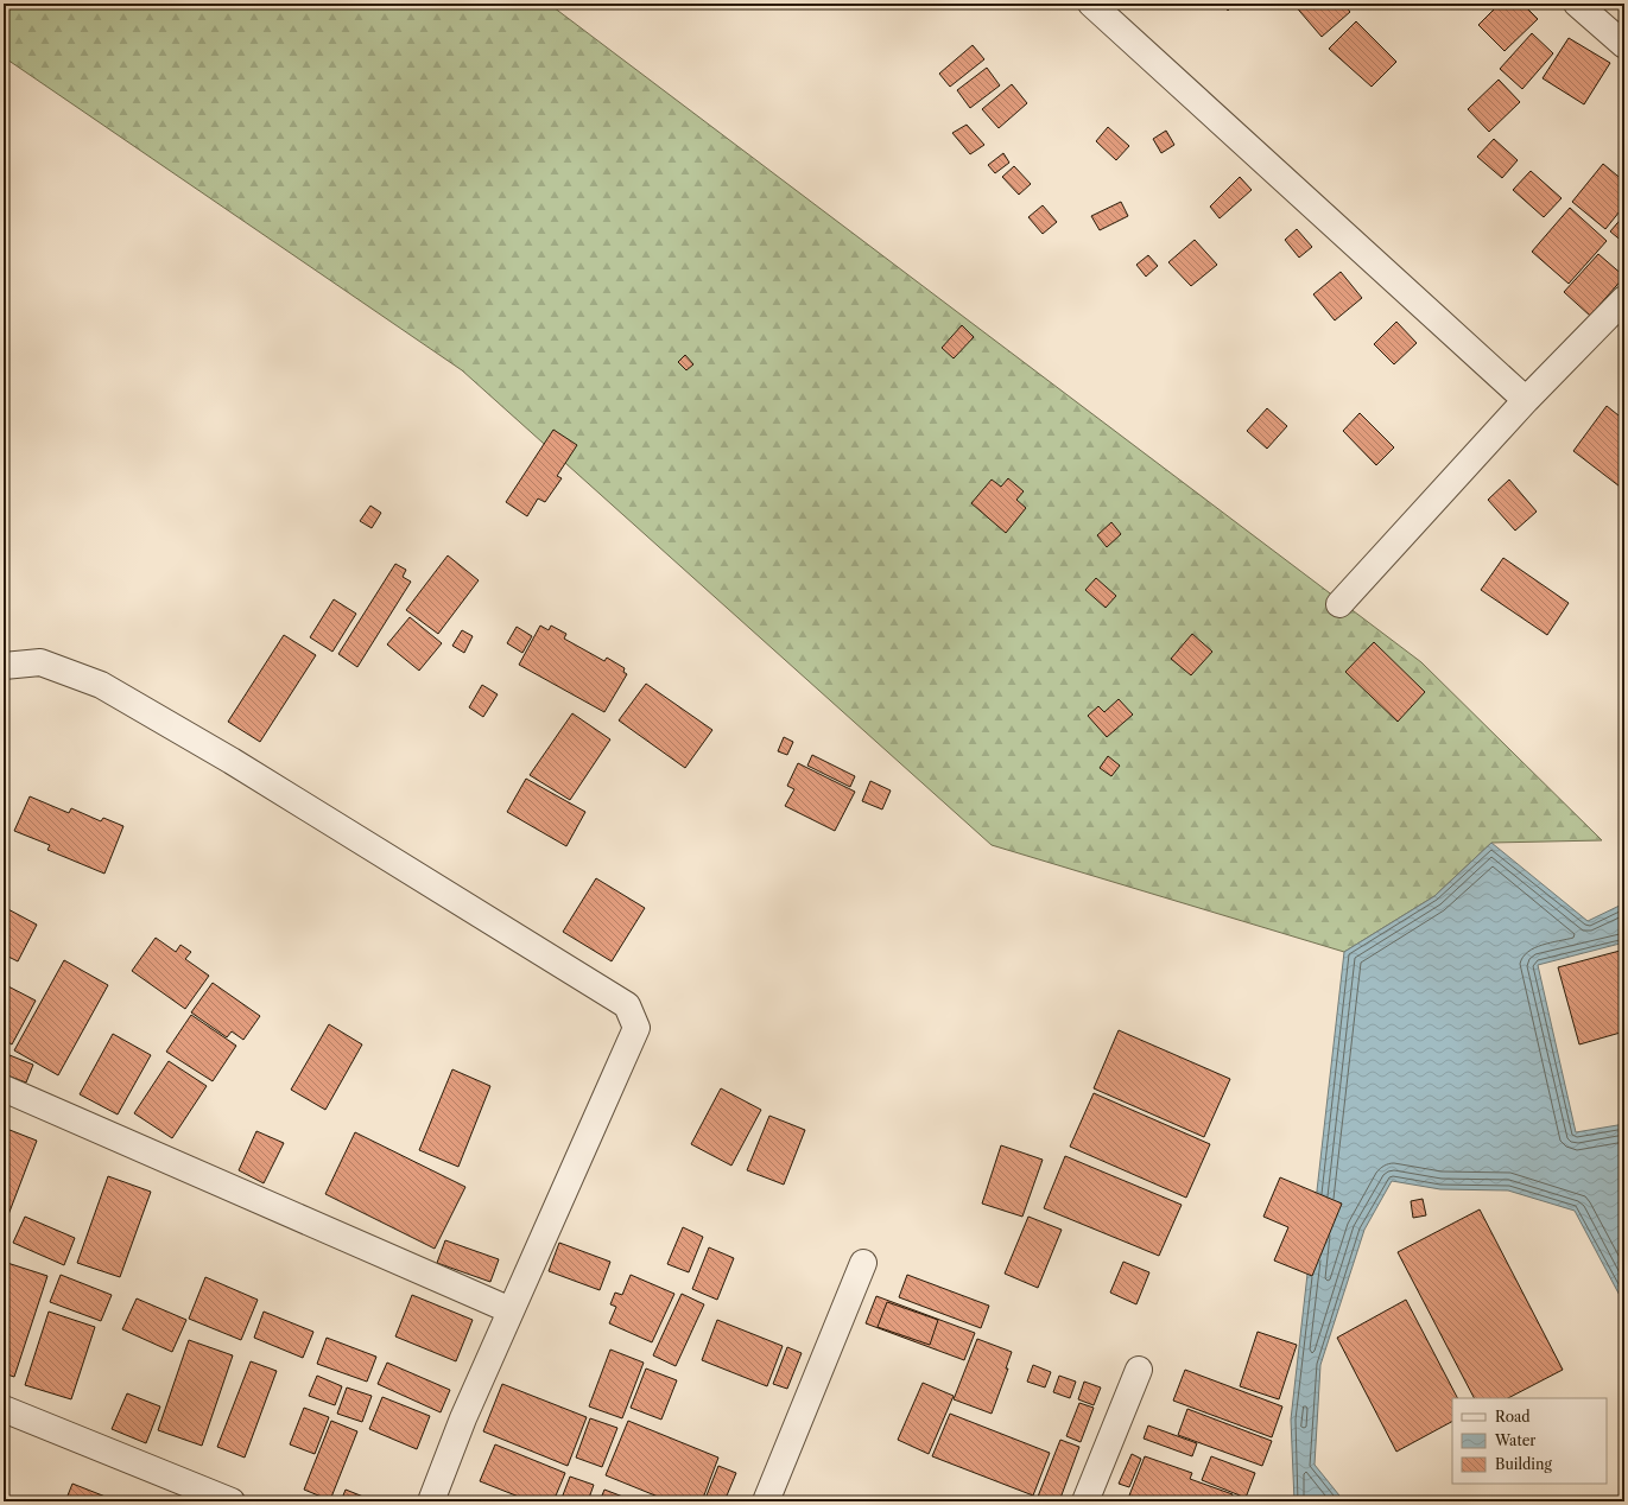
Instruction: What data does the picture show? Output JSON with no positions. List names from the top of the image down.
{
  "legend": ["Road", "Water", "Building"]
}
